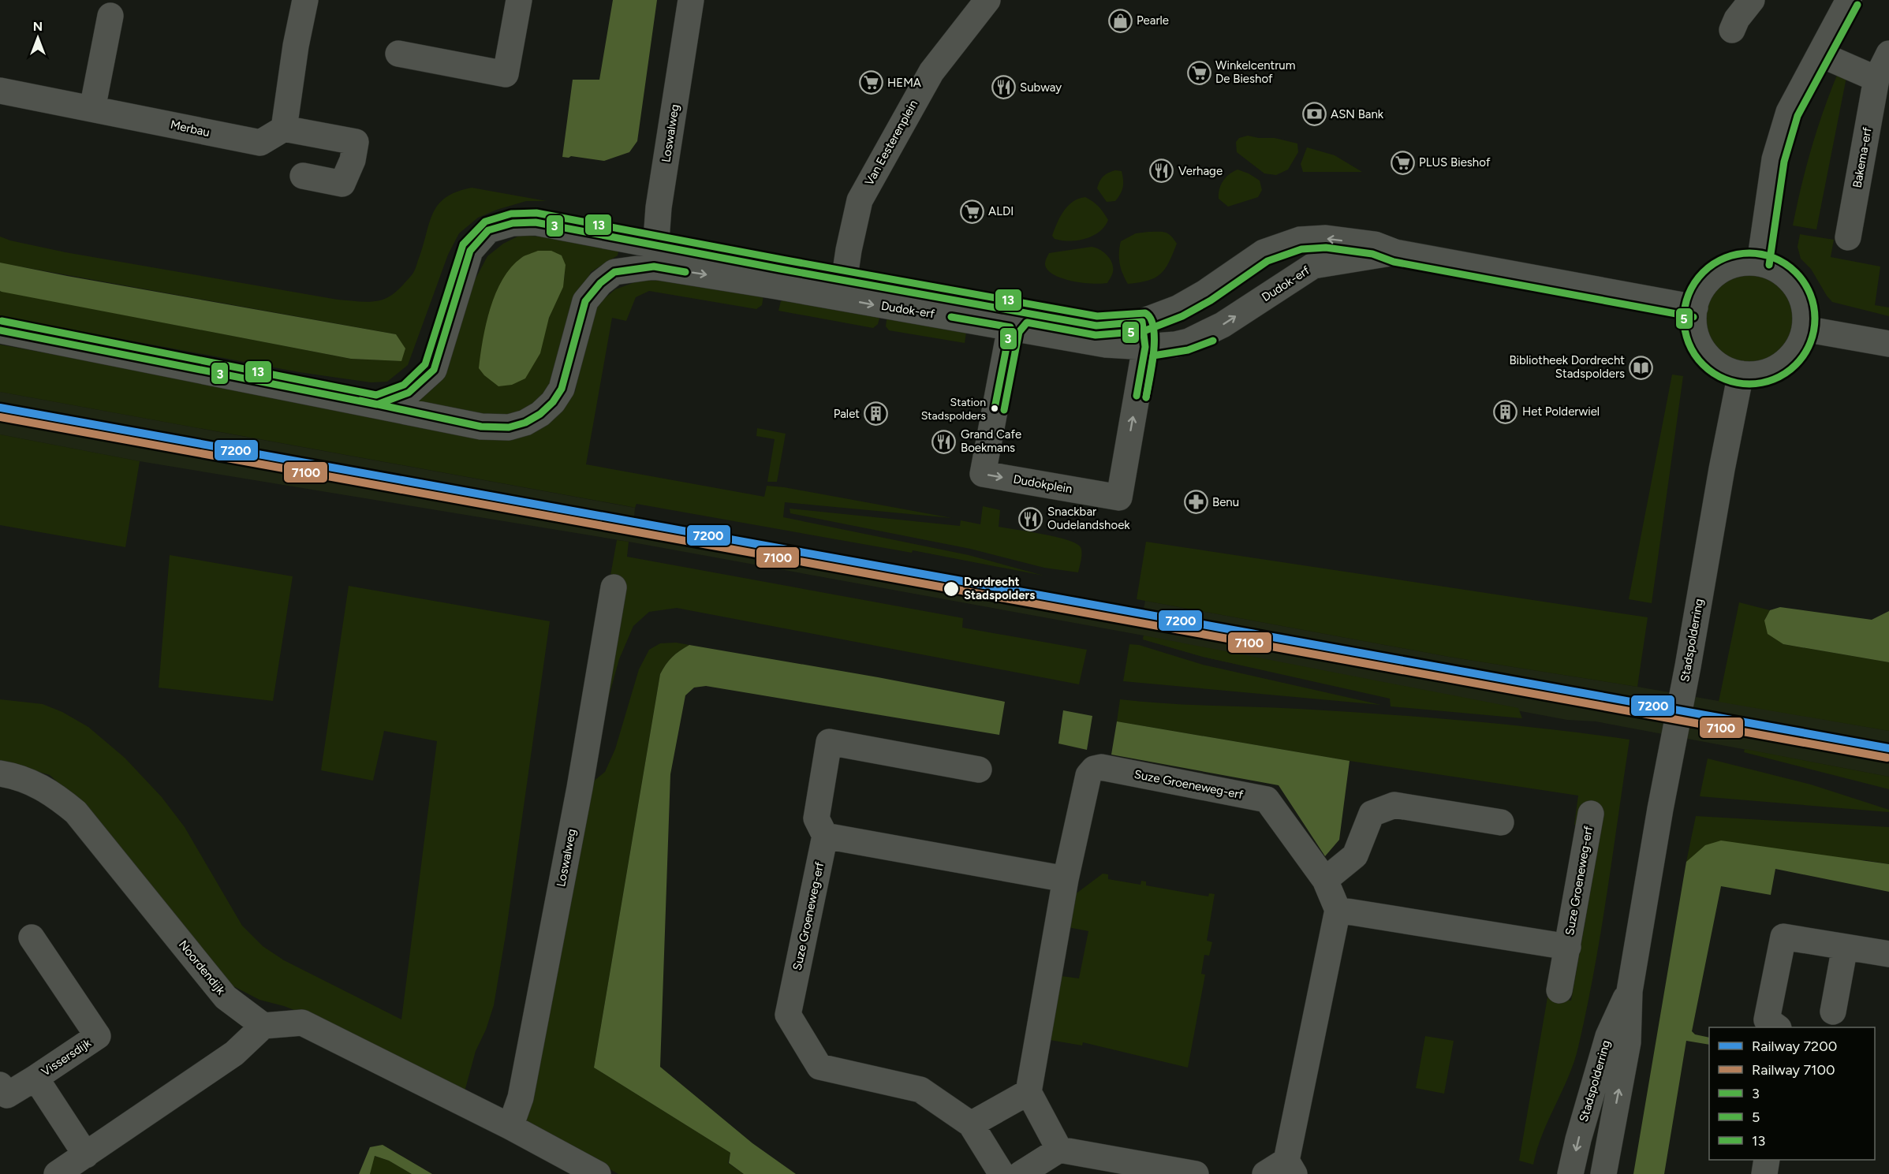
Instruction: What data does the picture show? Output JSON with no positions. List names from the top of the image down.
{
  "streets": {
    "street": [
      "Merbau",
      "Loswalweg",
      "Van Eesterenplein",
      "Bakema-erf",
      "Dudok-erf",
      "Dudokplein",
      "Stadspolderring",
      "Suze Groeneweg-erf",
      "Noordendijk",
      "Vissersdijk"
    ]
  },
  "crossings": [
    ["Loswalweg", "Dudok-erf"],
    ["Van Eesterenplein", "Dudok-erf"],
    ["Dudok-erf", "Dudokplein"],
    ["Dudok-erf", "Stadspolderring"]
  ],
  "places": {
    "shop": ["Pearle"],
    "supermarket": [
      "Winkelcentrum De Bieshof",
      "HEMA",
      "PLUS Bieshof",
      "ALDI"
    ],
    "restaurant": [
      "Subway",
      "Verhage",
      "Grand Cafe Boekmans",
      "Snackbar Oudelandshoek"
    ],
    "bank": ["ASN Bank"],
    "library": ["Bibliotheek Dordrecht Stadspolders"],
    "other": ["Station Stadspolders", "Dordrecht Stadspolders"],
    "building": ["Het Polderwiel", "Palet"],
    "pharmacy": ["Benu"]
  },
  "lines": [
    "transit line 5",
    "transit line 13",
    "transit line 3",
    "rail line 7200",
    "rail line 7100"
  ],
  "legend": [
    "Railway 7200",
    "Railway 7100",
    "3",
    "5",
    "13"
  ],
  "north": "top"
}
